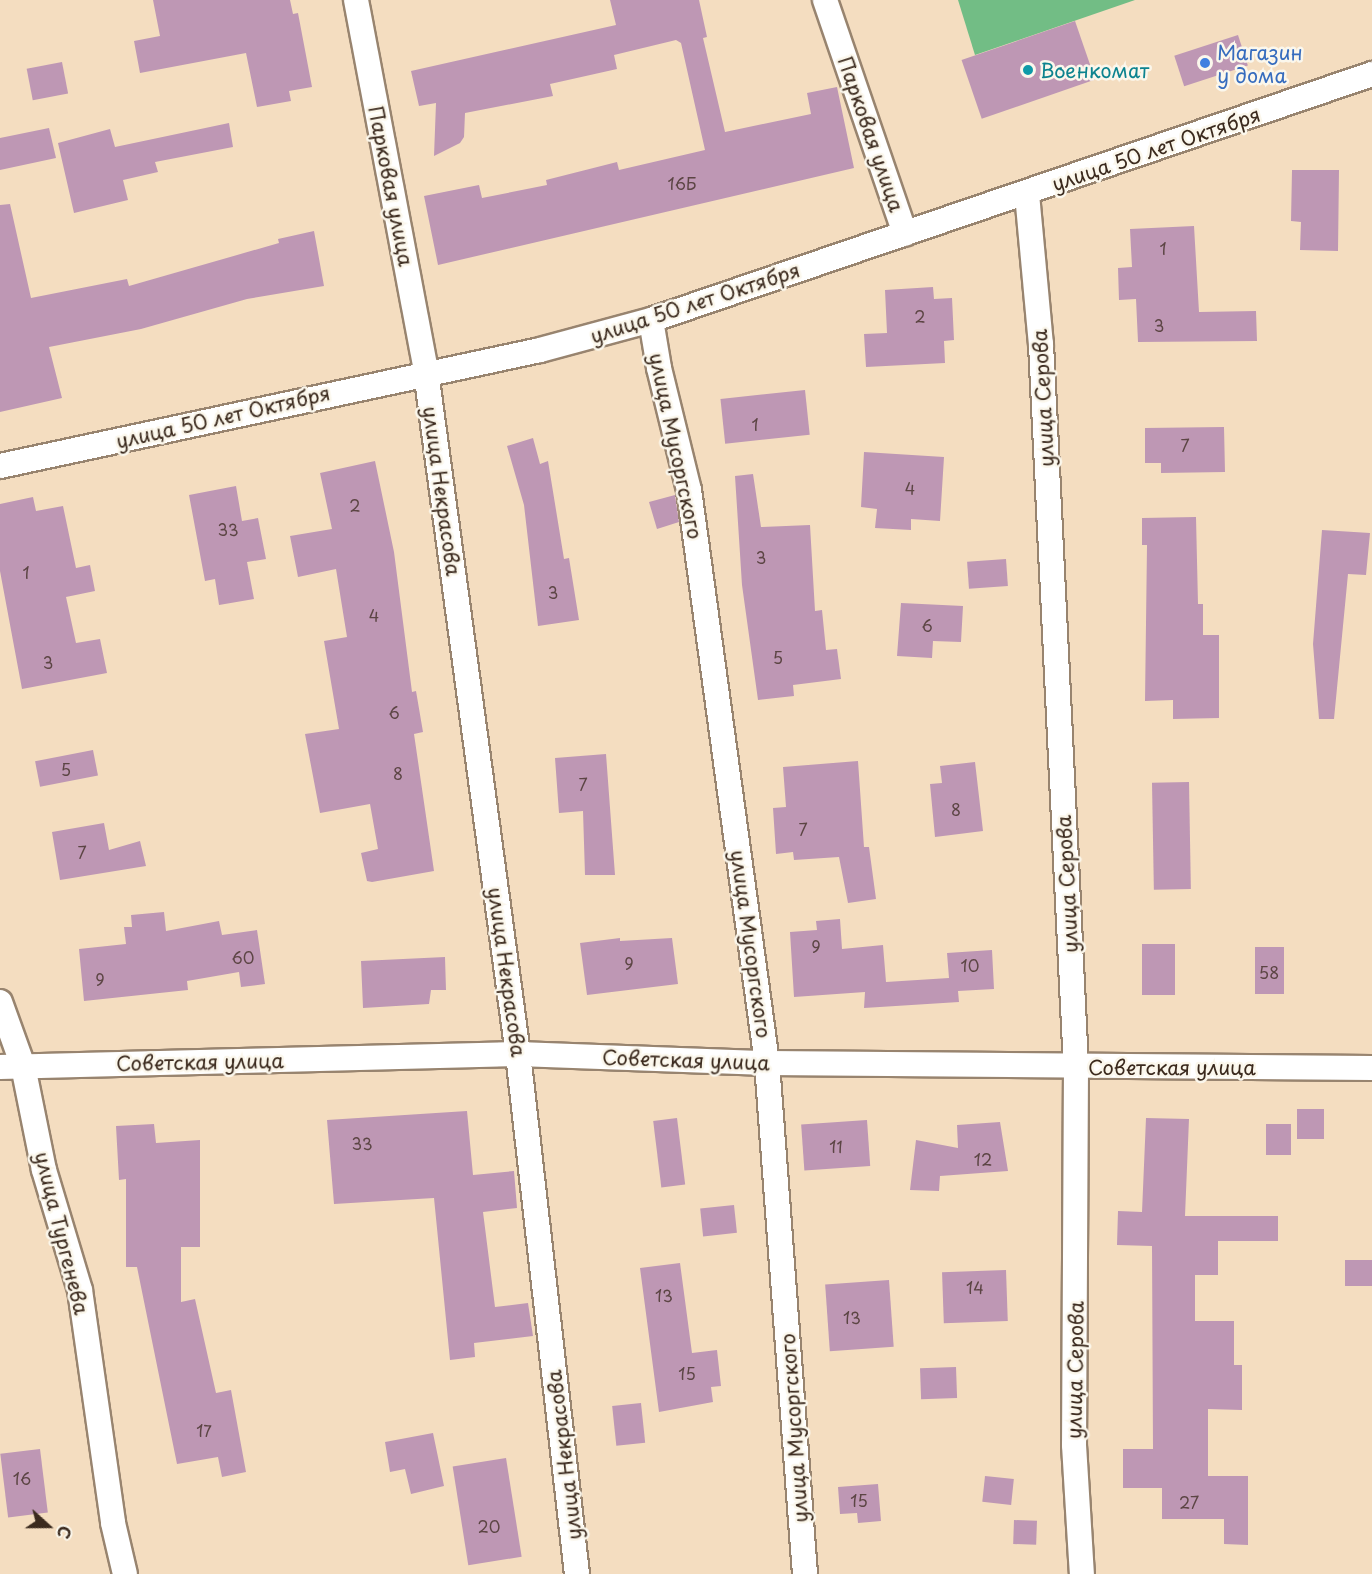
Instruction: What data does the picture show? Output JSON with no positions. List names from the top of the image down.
{
  "streets": {
    "street": [
      "Парковая улица",
      "улица 50 лет Октября",
      "улица Серова",
      "улица Мусоргского",
      "улица Некрасова",
      "Советская улица",
      "улица Тургенева"
    ]
  },
  "crossings": [
    ["Парковая улица", "улица 50 лет Октября"],
    ["Парковая улица", "улица Некрасова"],
    ["улица 50 лет Октября", "улица Серова"],
    ["улица 50 лет Октября", "улица Мусоргского"],
    ["улица 50 лет Октября", "улица Некрасова"],
    ["улица Серова", "Советская улица"],
    ["улица Мусоргского", "Советская улица"],
    ["улица Некрасова", "Советская улица"],
    ["Советская улица", "улица Тургенева"]
  ],
  "places": ["Магазин у дома", "Военкомат"],
  "house_numbers": [
    "16Б",
    "1",
    "2",
    "3",
    "1",
    "7",
    "4",
    "2",
    "33",
    "3",
    "1",
    "3",
    "4",
    "6",
    "5",
    "3",
    "6",
    "5",
    "8",
    "7",
    "8",
    "7",
    "7",
    "9",
    "60",
    "9",
    "10",
    "58",
    "9",
    "33",
    "11",
    "12",
    "14",
    "13",
    "13",
    "15",
    "17",
    "16",
    "15",
    "27",
    "20"
  ],
  "north": "right"
}
